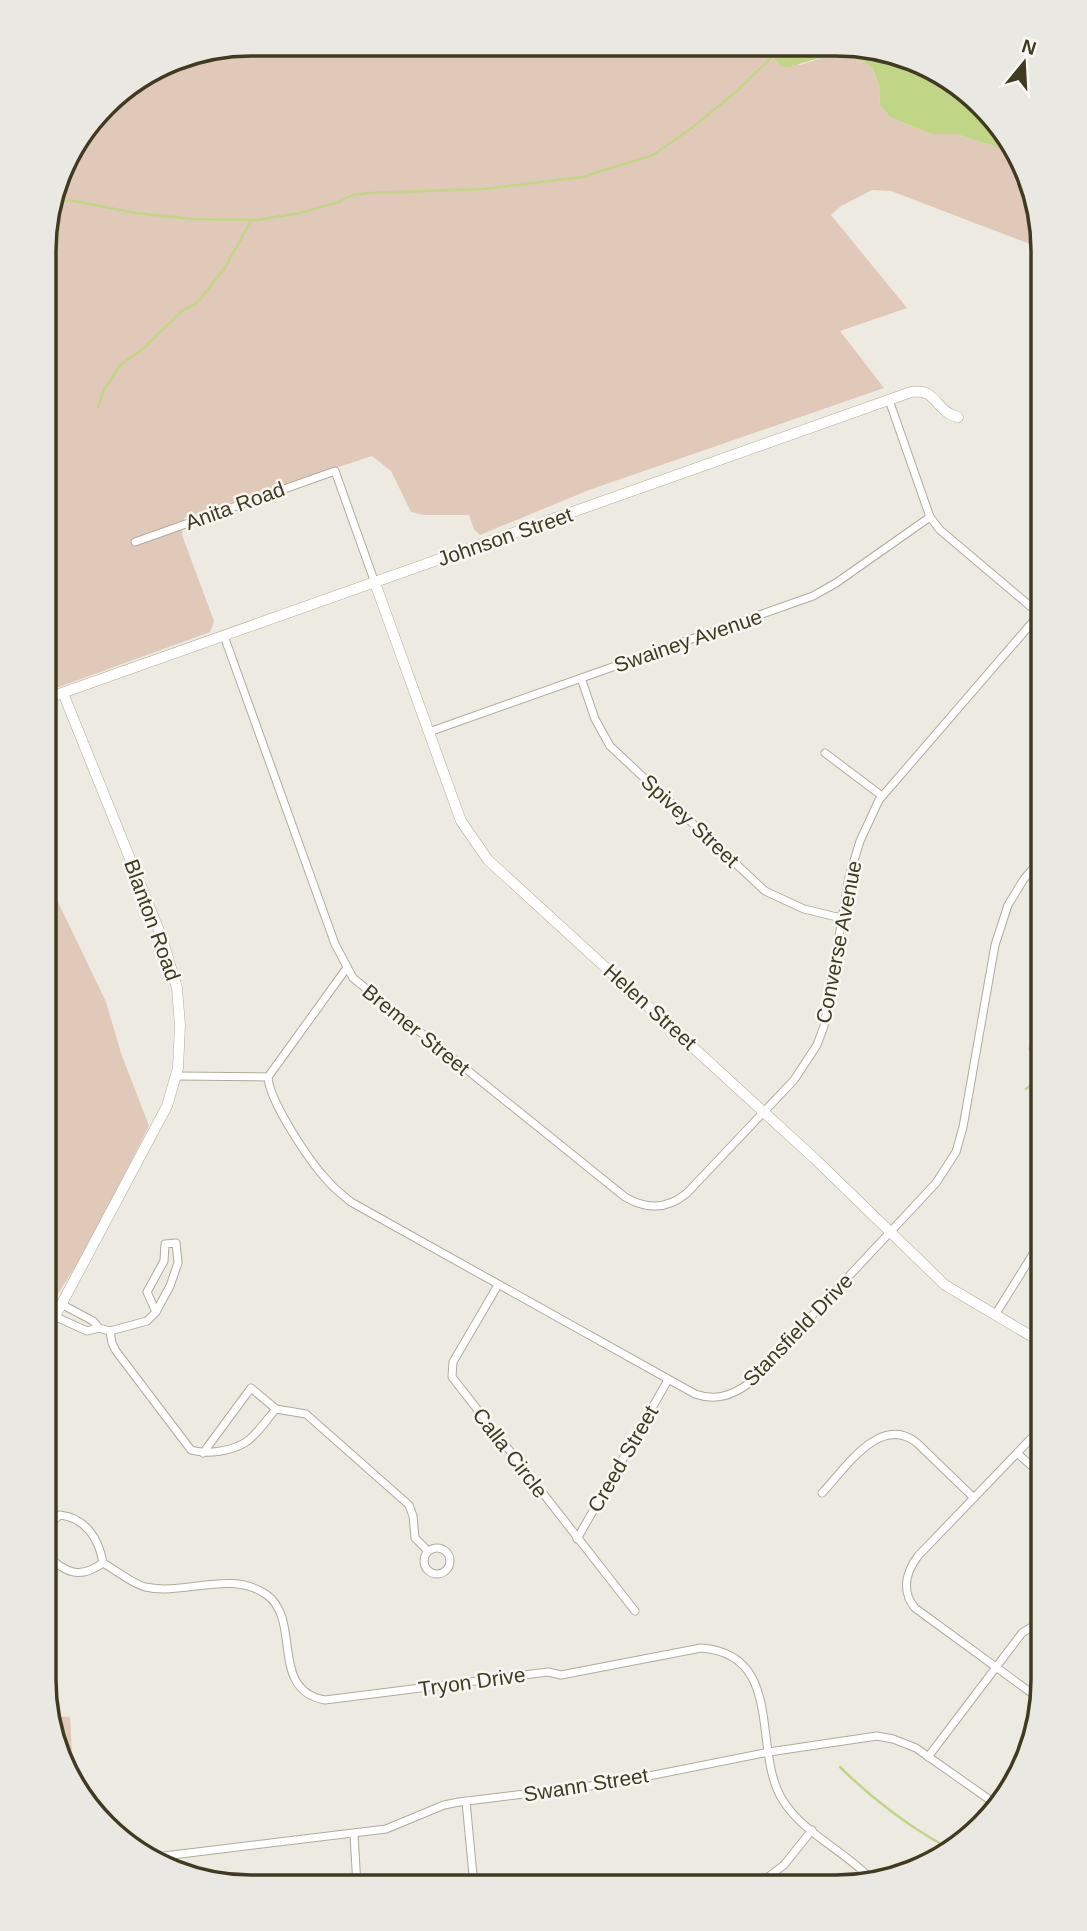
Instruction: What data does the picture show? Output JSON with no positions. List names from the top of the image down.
{
  "streets": {
    "street": [
      "Anita Road",
      "Johnson Street",
      "Swainey Avenue",
      "Spivey Street",
      "Blanton Road",
      "Converse Avenue",
      "Helen Street",
      "Bremer Street",
      "Stansfield Drive",
      "Calla Circle",
      "Creed Street",
      "Tryon Drive",
      "Swann Street"
    ]
  },
  "crossings": [
    ["Anita Road", "Johnson Street"],
    ["Anita Road", "Helen Street"],
    ["Johnson Street", "Blanton Road"],
    ["Johnson Street", "Helen Street"],
    ["Johnson Street", "Bremer Street"],
    ["Swainey Avenue", "Spivey Street"],
    ["Swainey Avenue", "Helen Street"],
    ["Spivey Street", "Converse Avenue"],
    ["Converse Avenue", "Helen Street"],
    ["Converse Avenue", "Bremer Street"],
    ["Helen Street", "Bremer Street"],
    ["Helen Street", "Stansfield Drive"],
    ["Stansfield Drive", "Calla Circle"],
    ["Stansfield Drive", "Creed Street"],
    ["Calla Circle", "Creed Street"],
    ["Tryon Drive", "Swann Street"]
  ],
  "north": "top"
}
